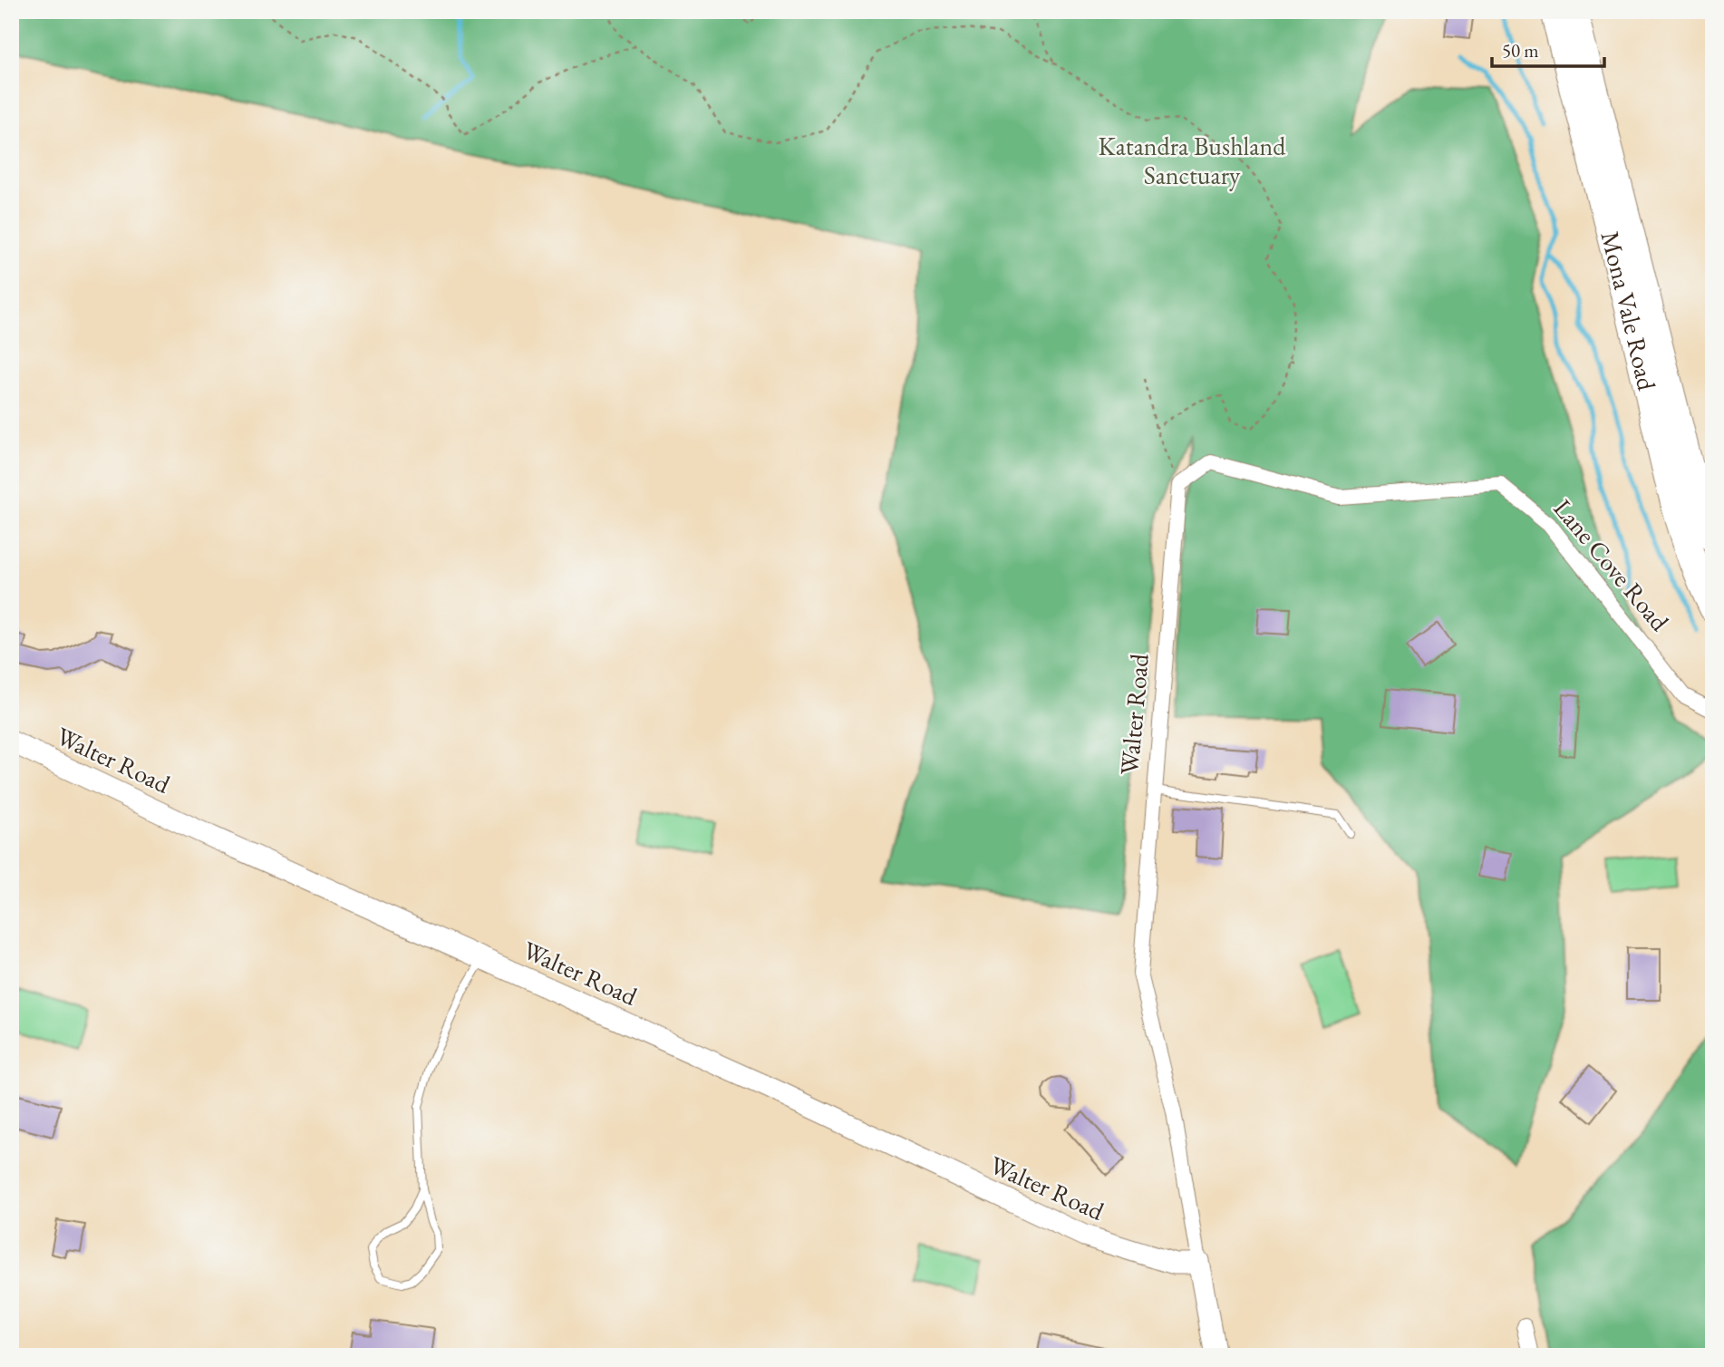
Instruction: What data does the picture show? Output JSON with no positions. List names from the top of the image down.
{
  "streets": {
    "highway": ["Mona Vale Road"],
    "street": ["Lane Cove Road", "Walter Road"]
  },
  "crossings": [
    ["Lane Cove Road", "Walter Road"]
  ],
  "parks": ["Katandra Bushland Sanctuary"],
  "scale_bar": "50 m"
}
